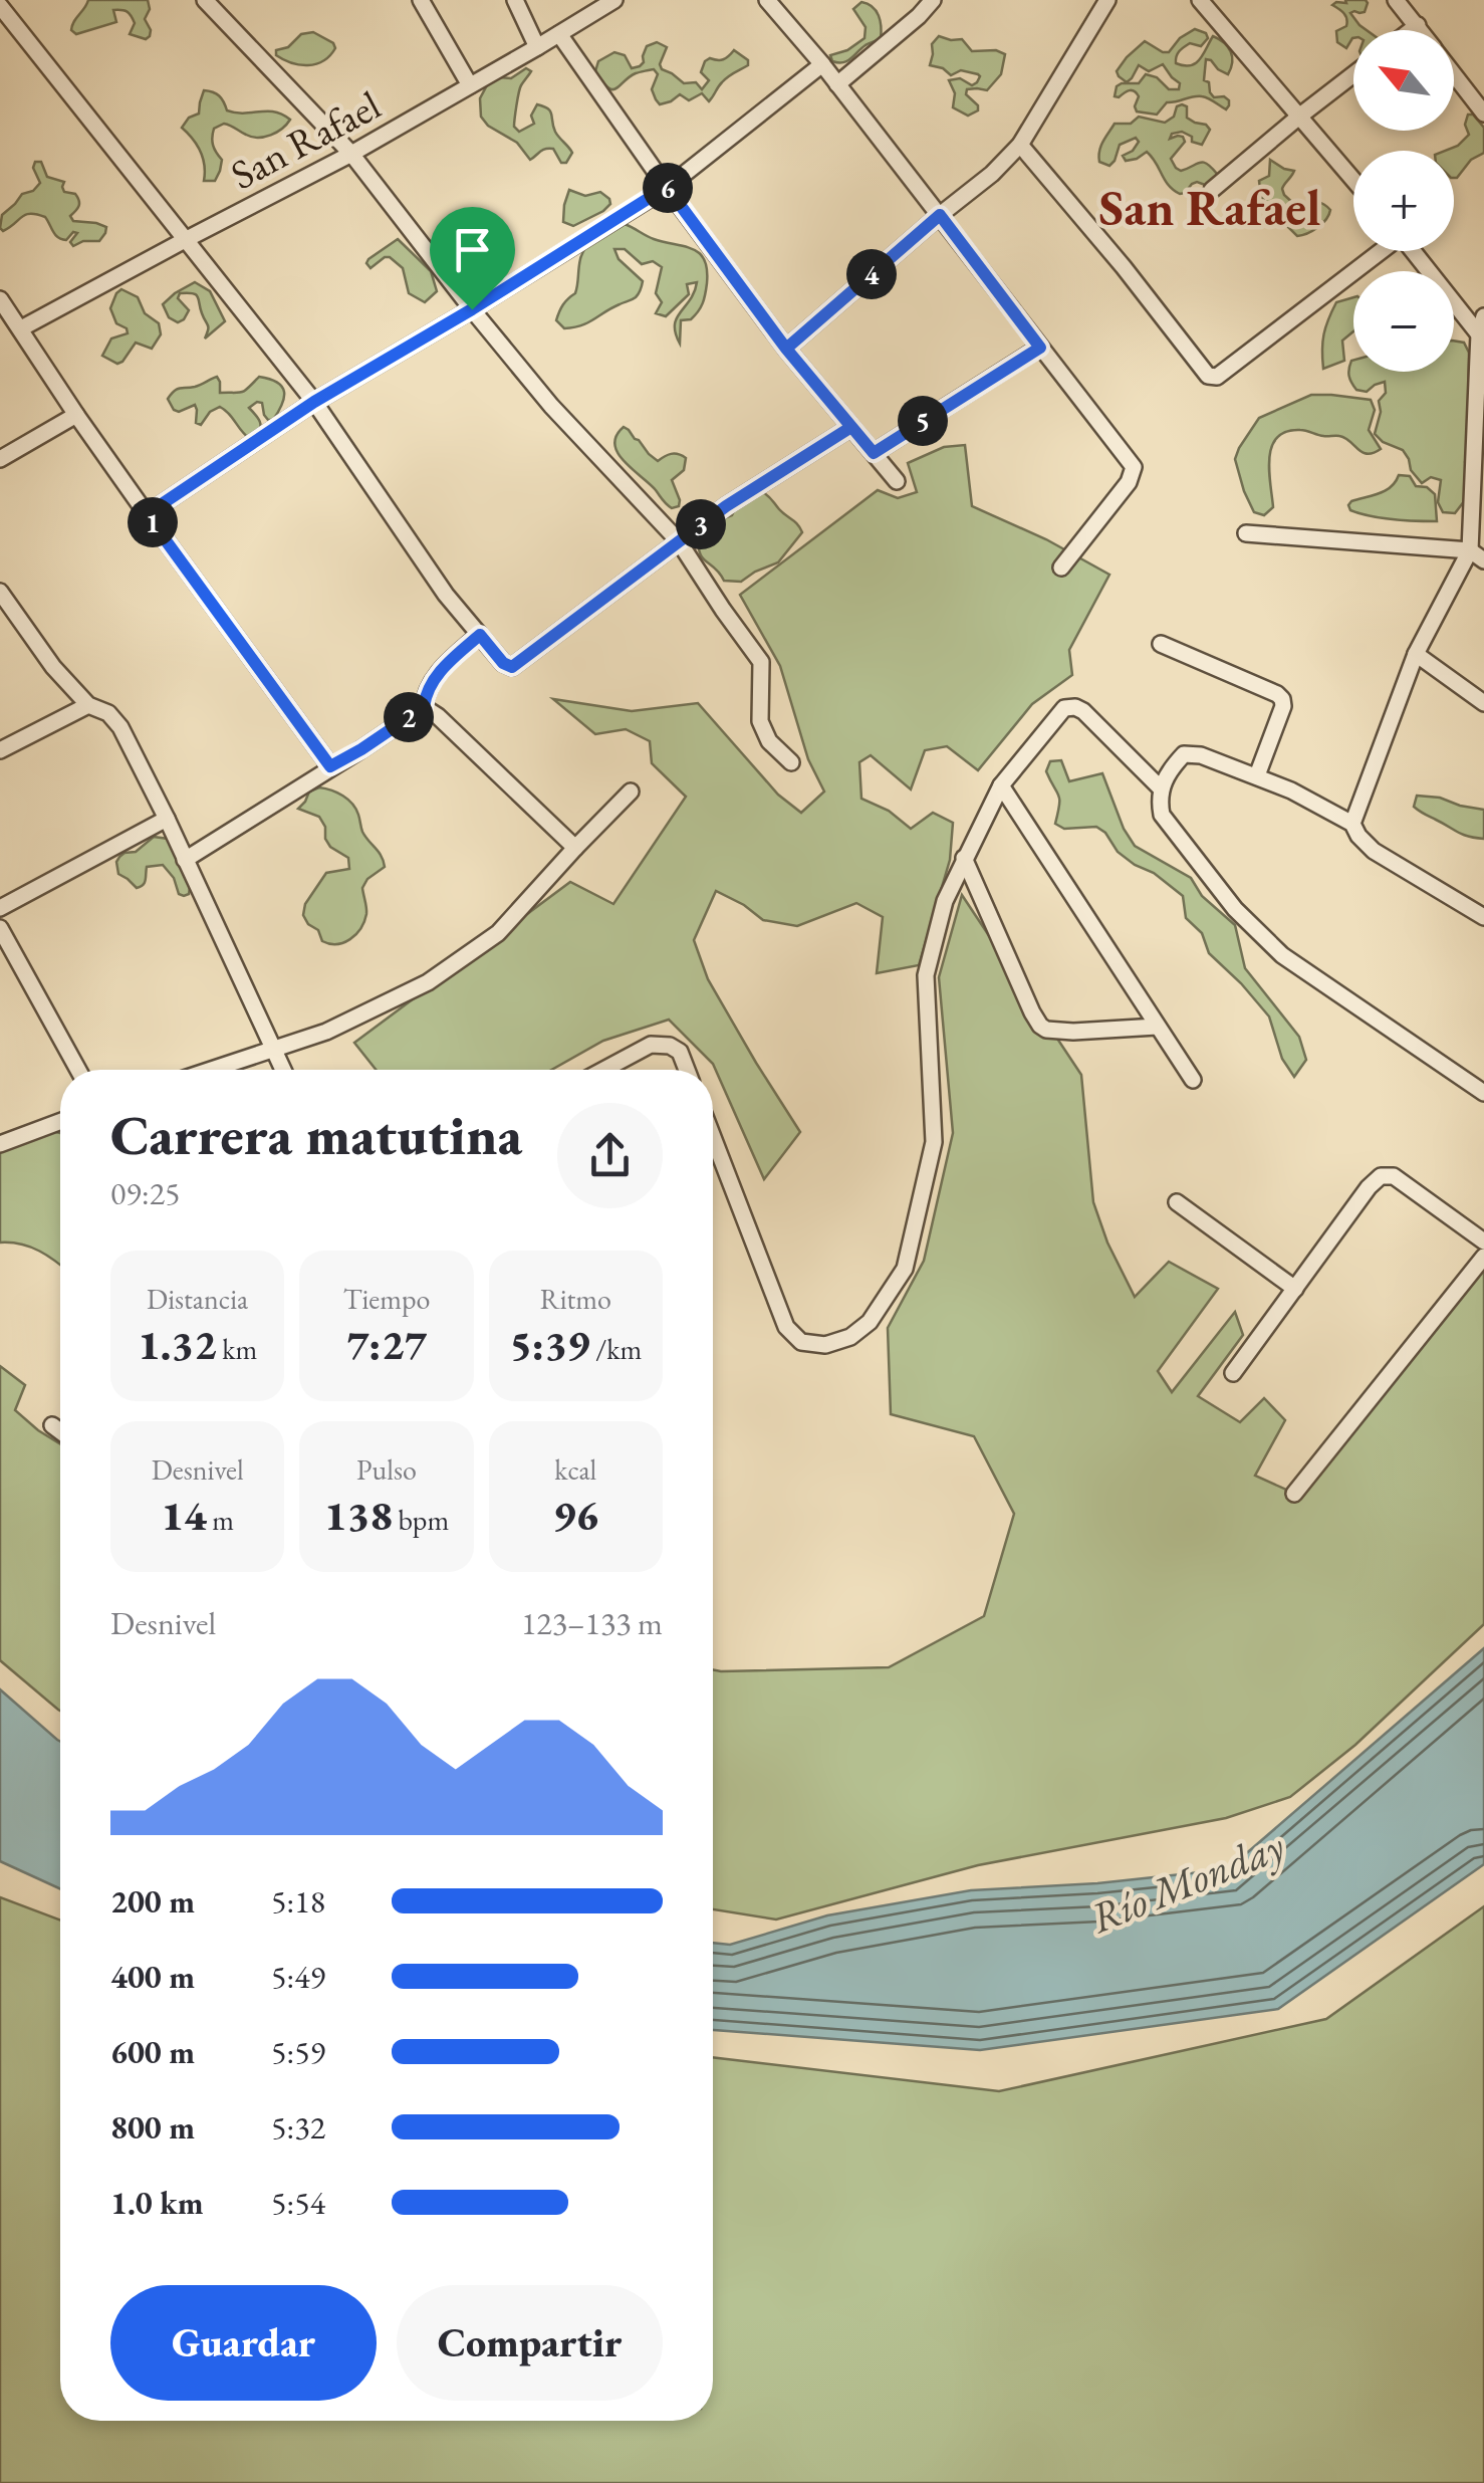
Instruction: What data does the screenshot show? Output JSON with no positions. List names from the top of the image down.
{
  "streets": {
    "street": ["San Rafael"]
  },
  "districts": ["San Rafael"],
  "water": ["Río Monday"],
  "north": "top left",
  "page": {
    "map_buttons": ["+", "−"],
    "pins": [
      "6",
      "4",
      "5",
      "1",
      "3",
      "2"
    ],
    "heading": ["Carrera matutina", "09:25"],
    "stats": [
      ["Distancia", "1.32 km"],
      ["Tiempo", "7:27"],
      ["Ritmo", "5:39 /km"],
      ["Desnivel", "14 m"],
      ["Pulso", "138 bpm"],
      ["kcal", "96"]
    ],
    "chart": ["Desnivel", "123–133 m"],
    "list": [
      {
        "name": "200 m",
        "note": "5:18"
      },
      {
        "name": "400 m",
        "note": "5:49"
      },
      {
        "name": "600 m",
        "note": "5:59"
      },
      {
        "name": "800 m",
        "note": "5:32"
      },
      {
        "name": "1.0 km",
        "note": "5:54"
      }
    ],
    "buttons": ["Guardar", "Compartir"]
  }
}
